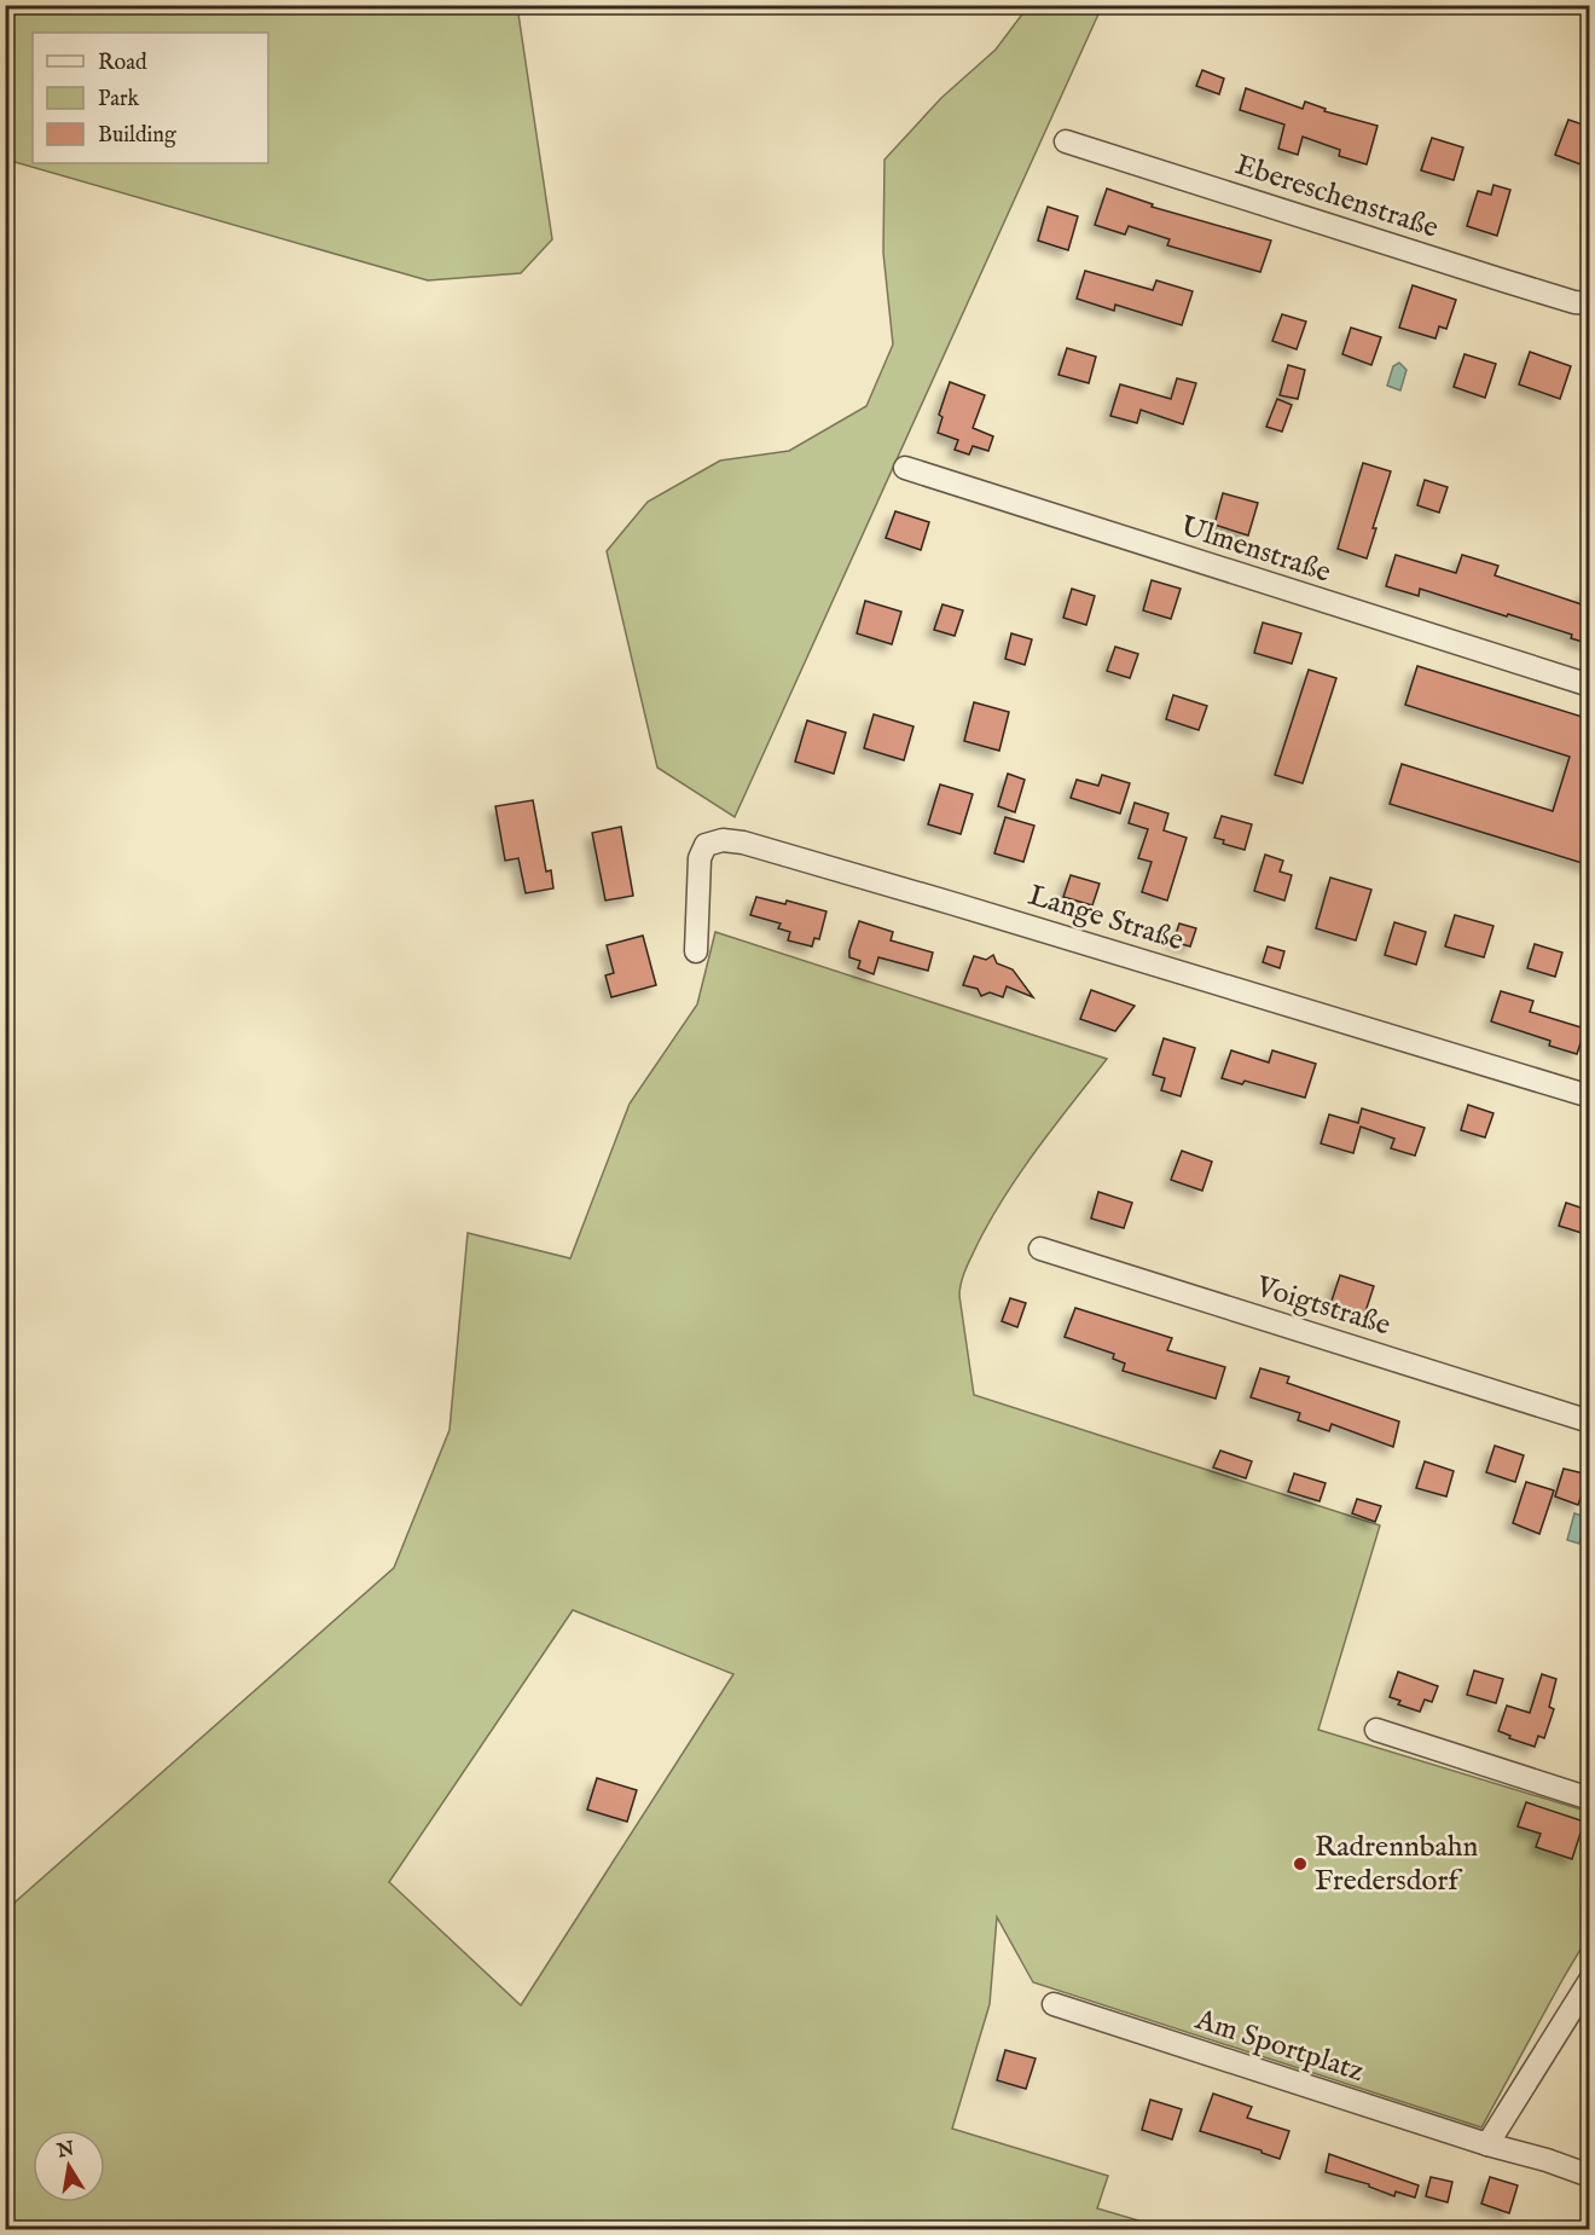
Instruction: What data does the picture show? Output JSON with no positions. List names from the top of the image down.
{
  "streets": {
    "street": [
      "Ebereschenstraße",
      "Ulmenstraße",
      "Lange Straße",
      "Voigtstraße",
      "Am Sportplatz"
    ]
  },
  "places": ["Radrennbahn Fredersdorf"],
  "legend": ["Road", "Park", "Building"],
  "north": "top"
}
